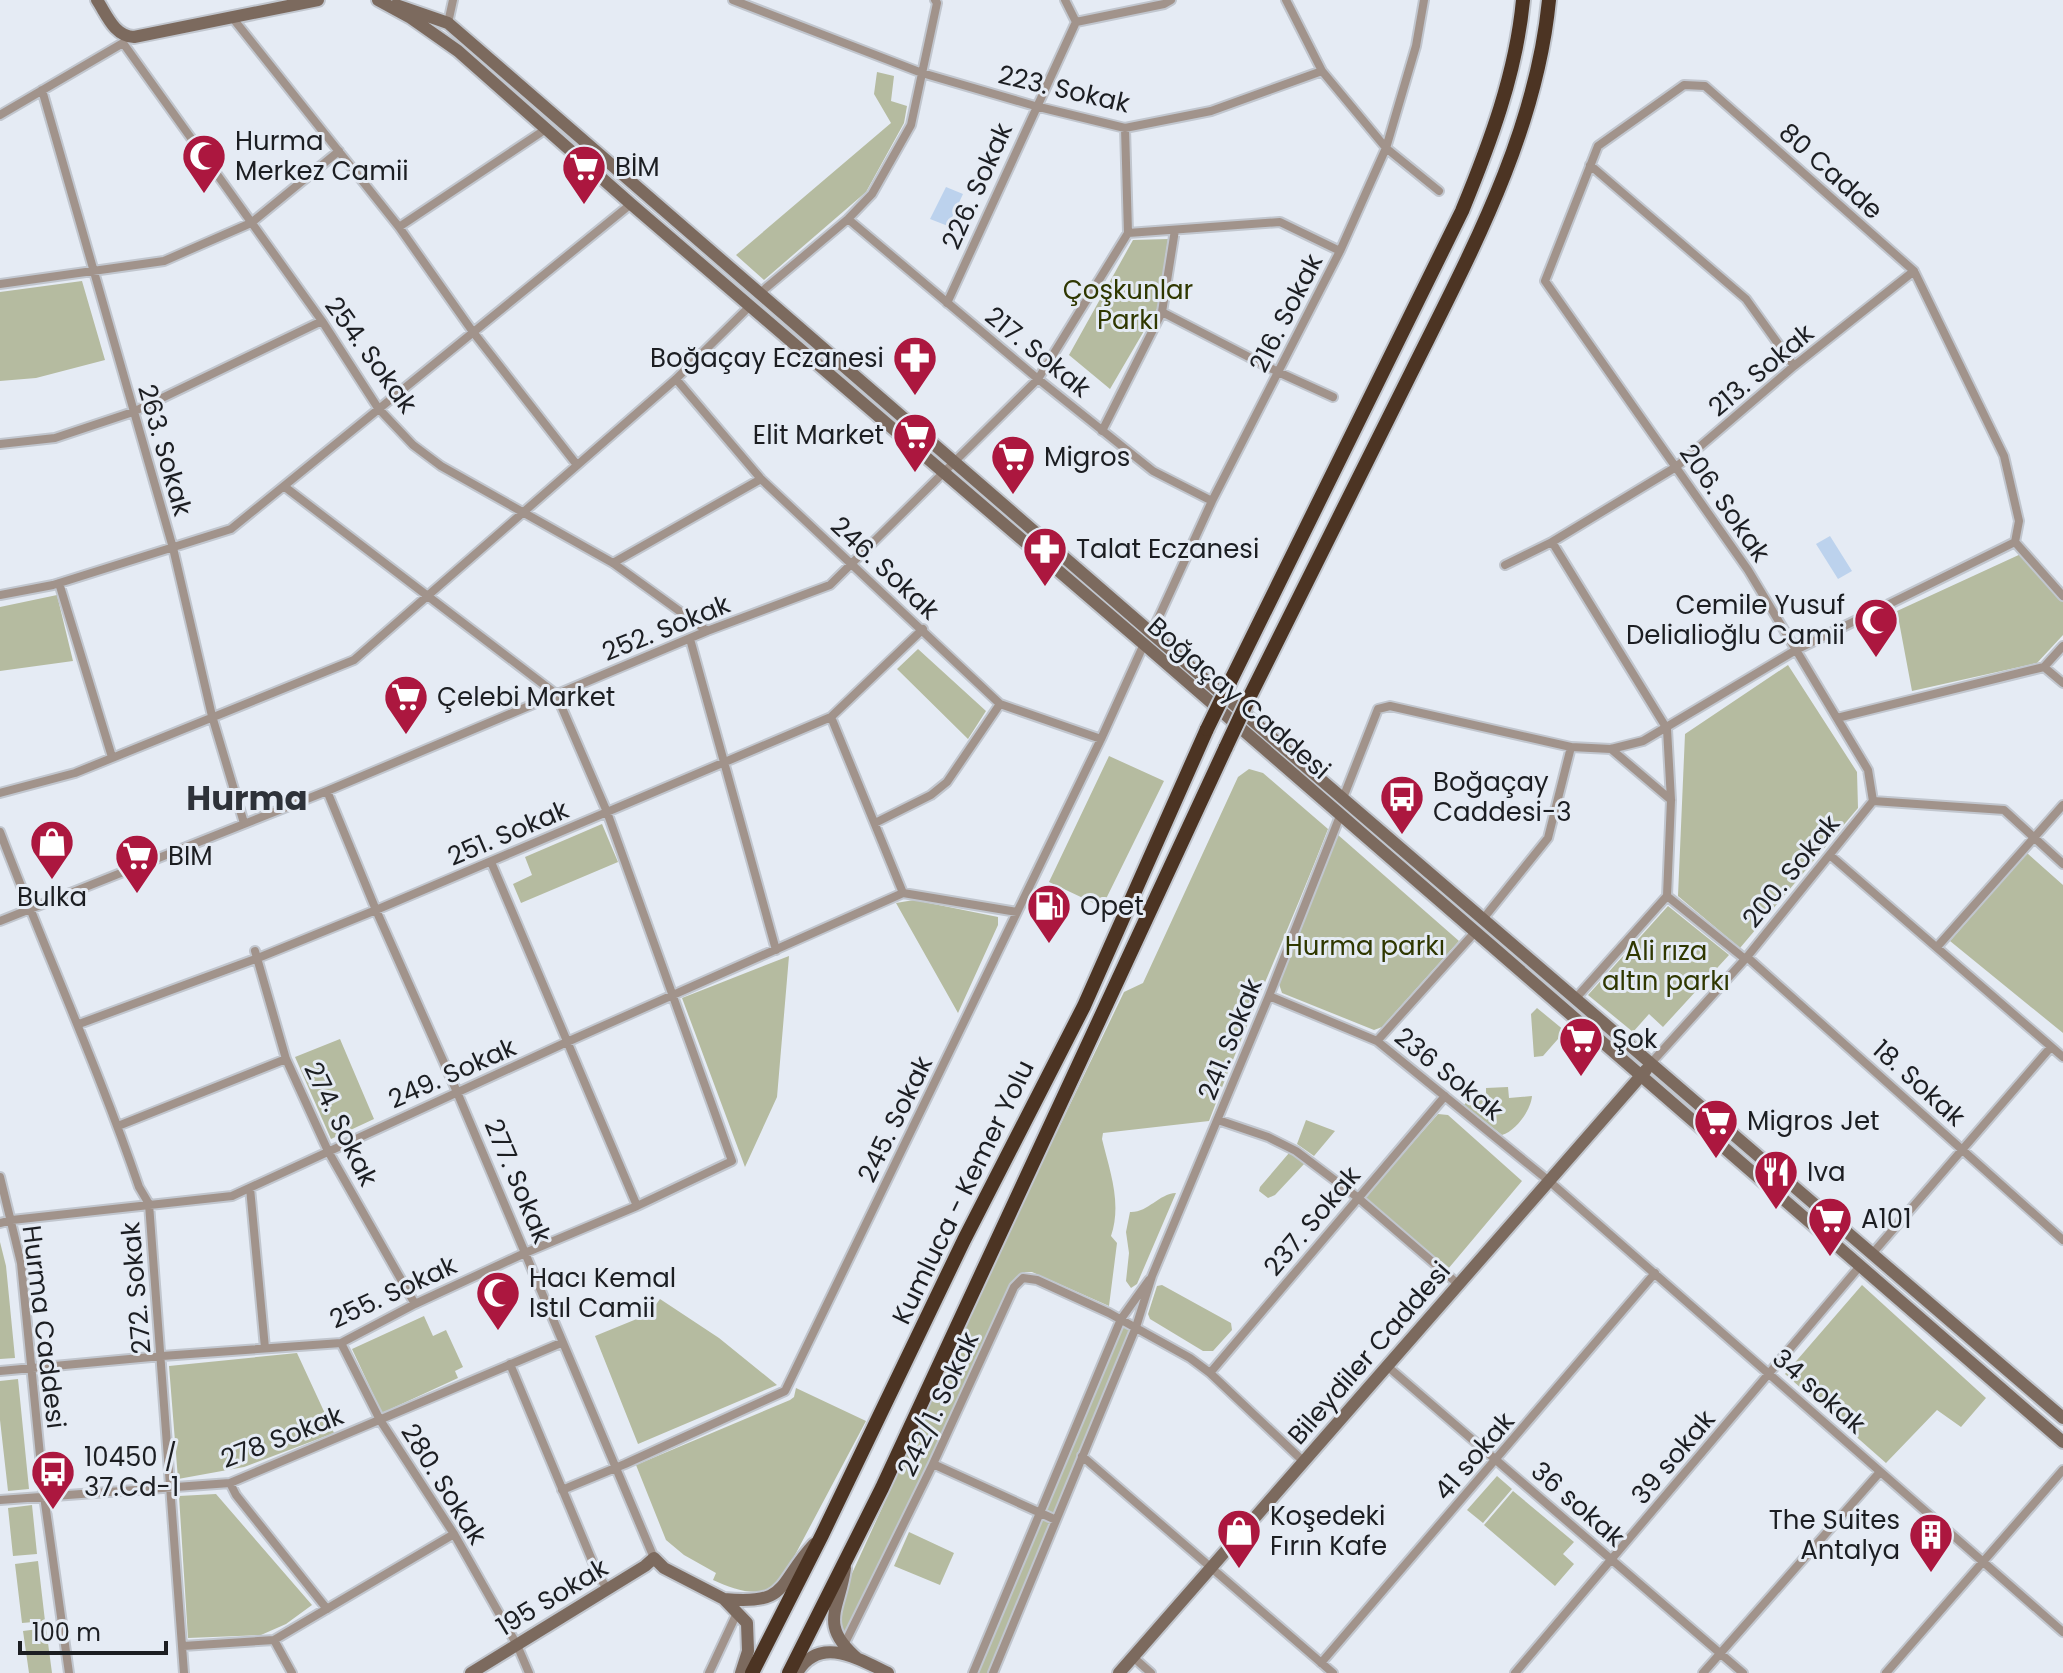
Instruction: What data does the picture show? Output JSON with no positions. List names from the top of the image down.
{
  "streets": {
    "highway": ["Kumluca - Kemer Yolu"],
    "main road": ["Boğaçay Caddesi", "Bileydiler Caddesi", "195 Sokak"],
    "street": [
      "223. Sokak",
      "80 Cadde",
      "226. Sokak",
      "216. Sokak",
      "217. Sokak",
      "254. Sokak",
      "213. Sokak",
      "263. Sokak",
      "206. Sokak",
      "246. Sokak",
      "252. Sokak",
      "251. Sokak",
      "200. Sokak",
      "241. Sokak",
      "249. Sokak",
      "236 Sokak",
      "18. Sokak",
      "245. Sokak",
      "274. Sokak",
      "277. Sokak",
      "237. Sokak",
      "272. Sokak",
      "255. Sokak",
      "Hurma Caddesi",
      "34 sokak",
      "242/1. Sokak",
      "278 Sokak",
      "41 sokak",
      "39 sokak",
      "280. Sokak",
      "36 sokak"
    ]
  },
  "crossings": [
    ["223. Sokak", "226. Sokak"],
    ["80 Cadde", "213. Sokak"],
    ["80 Cadde", "206. Sokak"],
    ["226. Sokak", "217. Sokak"],
    ["216. Sokak", "217. Sokak"],
    ["216. Sokak", "Boğaçay Caddesi"],
    ["217. Sokak", "252. Sokak"],
    ["254. Sokak", "252. Sokak"],
    ["213. Sokak", "206. Sokak"],
    ["263. Sokak", "252. Sokak"],
    ["206. Sokak", "200. Sokak"],
    ["246. Sokak", "252. Sokak"],
    ["246. Sokak", "251. Sokak"],
    ["246. Sokak", "245. Sokak"],
    ["252. Sokak", "Boğaçay Caddesi"],
    ["252. Sokak", "277. Sokak"],
    ["252. Sokak", "272. Sokak"],
    ["Boğaçay Caddesi", "200. Sokak"],
    ["Boğaçay Caddesi", "241. Sokak"],
    ["Boğaçay Caddesi", "245. Sokak"],
    ["Boğaçay Caddesi", "Bileydiler Caddesi"],
    ["Boğaçay Caddesi", "39 sokak"],
    ["251. Sokak", "274. Sokak"],
    ["251. Sokak", "277. Sokak"],
    ["251. Sokak", "272. Sokak"],
    ["200. Sokak", "18. Sokak"],
    ["200. Sokak", "Bileydiler Caddesi"],
    ["241. Sokak", "236 Sokak"],
    ["241. Sokak", "242/1. Sokak"],
    ["249. Sokak", "274. Sokak"],
    ["249. Sokak", "277. Sokak"],
    ["249. Sokak", "272. Sokak"],
    ["249. Sokak", "255. Sokak"],
    ["249. Sokak", "Hurma Caddesi"],
    ["236 Sokak", "237. Sokak"],
    ["236 Sokak", "Bileydiler Caddesi"],
    ["236 Sokak", "34 sokak"],
    ["245. Sokak", "277. Sokak"],
    ["274. Sokak", "255. Sokak"],
    ["277. Sokak", "255. Sokak"],
    ["277. Sokak", "278 Sokak"],
    ["277. Sokak", "195 Sokak"],
    ["272. Sokak", "255. Sokak"],
    ["272. Sokak", "278 Sokak"],
    ["255. Sokak", "Hurma Caddesi"],
    ["255. Sokak", "280. Sokak"],
    ["Hurma Caddesi", "278 Sokak"],
    ["Bileydiler Caddesi", "34 sokak"],
    ["Bileydiler Caddesi", "36 sokak"],
    ["34 sokak", "41 sokak"],
    ["34 sokak", "39 sokak"],
    ["278 Sokak", "280. Sokak"],
    ["41 sokak", "36 sokak"],
    ["39 sokak", "36 sokak"],
    ["280. Sokak", "195 Sokak"]
  ],
  "districts": ["Hurma"],
  "parks": ["Çoşkunlar Parkı", "Hurma parkı", "Ali rıza altın parkı"],
  "places": {
    "mosque": ["Hurma Merkez Camii", "Cemile Yusuf Delialioğlu Camii", "Hacı Kemal Istıl Camii"],
    "supermarket": [
      "BİM",
      "Elit Market",
      "Migros",
      "Çelebi Market",
      "BIM",
      "Şok",
      "Migros Jet",
      "A101"
    ],
    "pharmacy": ["Boğaçay Eczanesi", "Talat Eczanesi"],
    "bus stop": ["Boğaçay Caddesi-3", "10450 / 37.Cd-1"],
    "shop": ["Bulka", "Koşedeki Fırın Kafe"],
    "fuel station": ["Opet"],
    "restaurant": ["Iva"],
    "building": ["The Suites Antalya"]
  },
  "scale_bar": "100 m"
}
